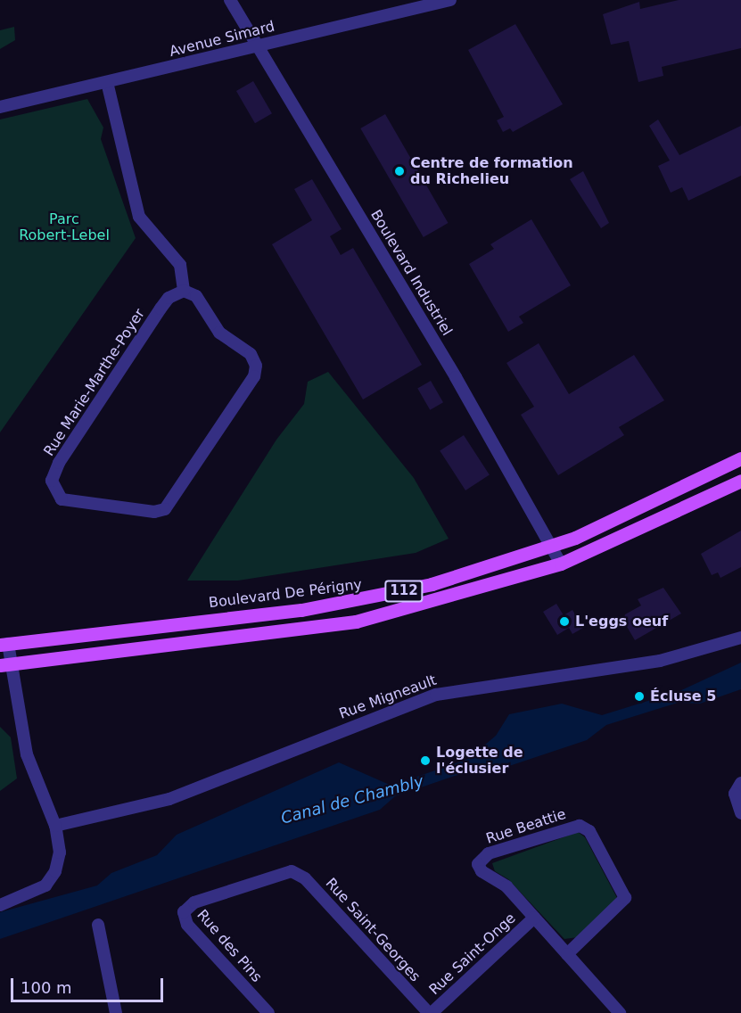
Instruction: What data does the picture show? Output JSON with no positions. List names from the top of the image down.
{
  "streets": {
    "main road": ["112", "Boulevard De Périgny"],
    "street": [
      "Avenue Simard",
      "Boulevard Industriel",
      "Rue Marie-Marthe-Poyer",
      "Rue Migneault",
      "Rue Beattie",
      "Rue Saint-Georges",
      "Rue des Pins",
      "Rue Saint-Onge"
    ]
  },
  "crossings": [
    ["Avenue Simard", "Boulevard Industriel"],
    ["Boulevard Industriel", "112"],
    ["Boulevard Industriel", "Boulevard De Périgny"],
    ["Rue Beattie", "Rue Saint-Onge"],
    ["Rue Saint-Georges", "Rue des Pins"],
    ["Rue Saint-Georges", "Rue Saint-Onge"]
  ],
  "water": ["Canal de Chambly"],
  "parks": ["Parc Robert-Lebel"],
  "places": [
    "Centre de formation du Richelieu",
    "L'eggs oeuf",
    "Écluse 5",
    "Logette de l'éclusier"
  ],
  "scale_bar": "100 m"
}
